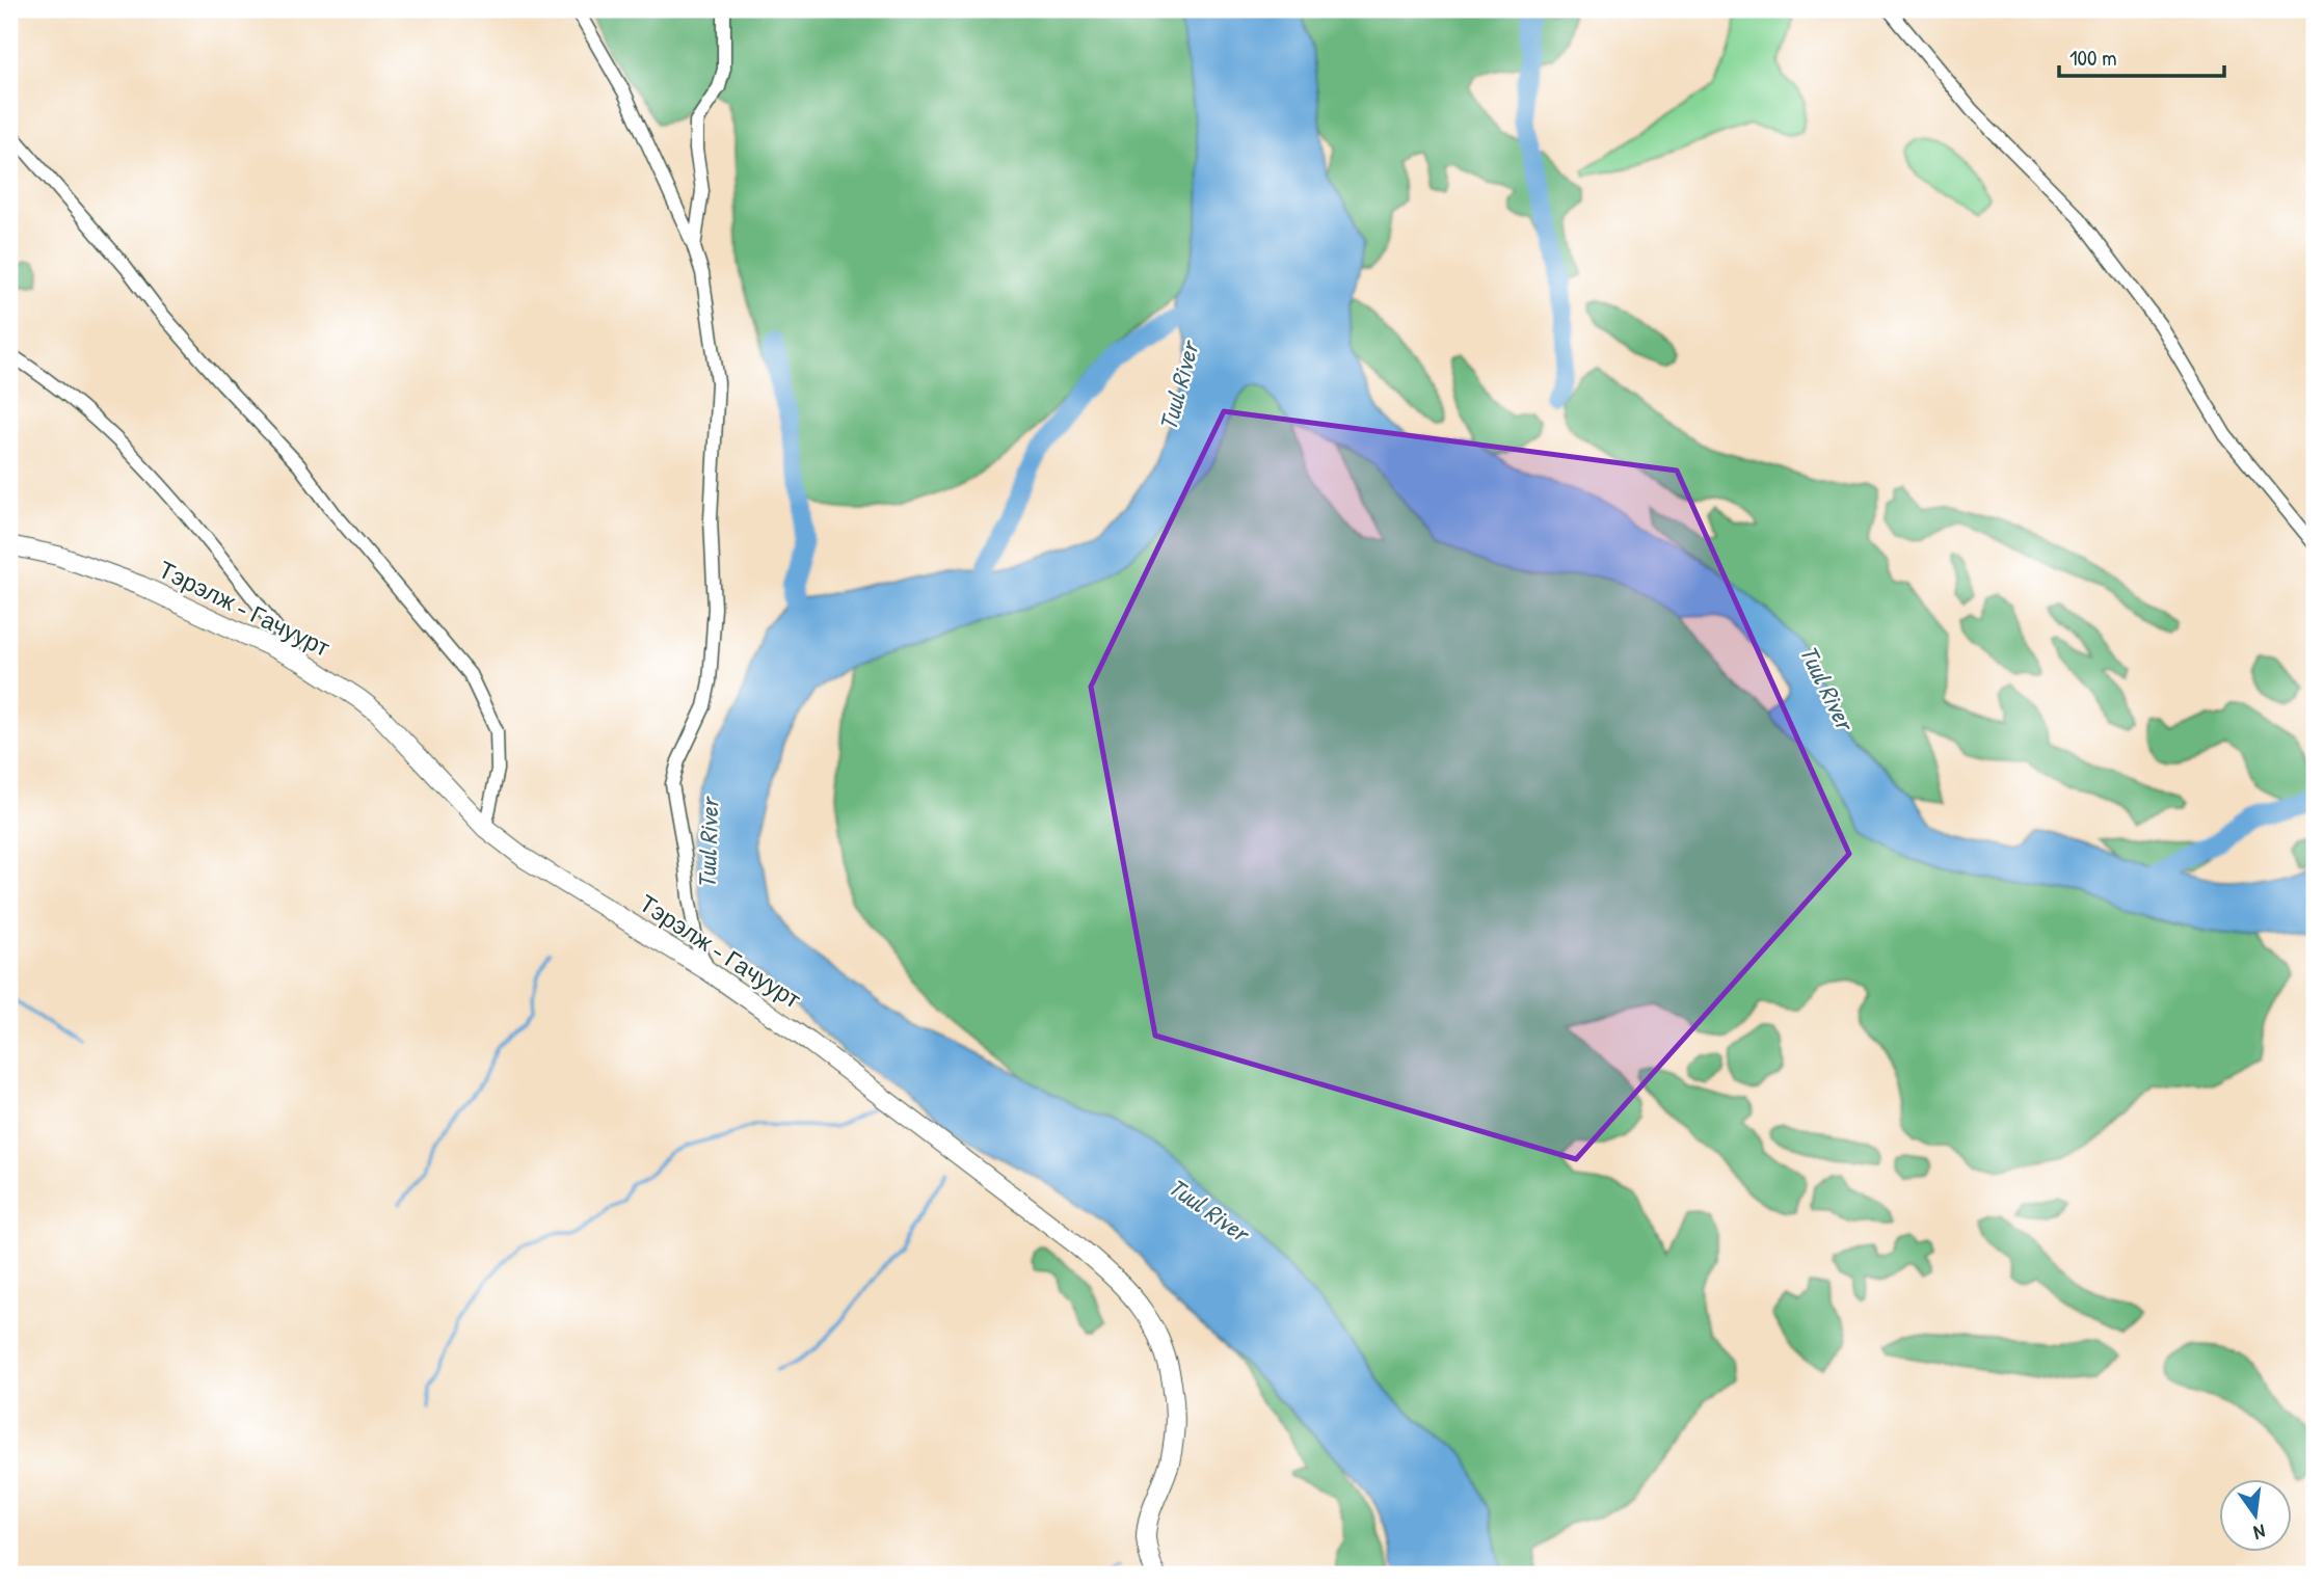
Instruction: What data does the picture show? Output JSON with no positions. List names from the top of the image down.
{
  "streets": {
    "main road": ["Тэрэлж - Гачуурт"]
  },
  "water": ["Tuul River"],
  "scale_bar": "100 m",
  "north": "bottom"
}
